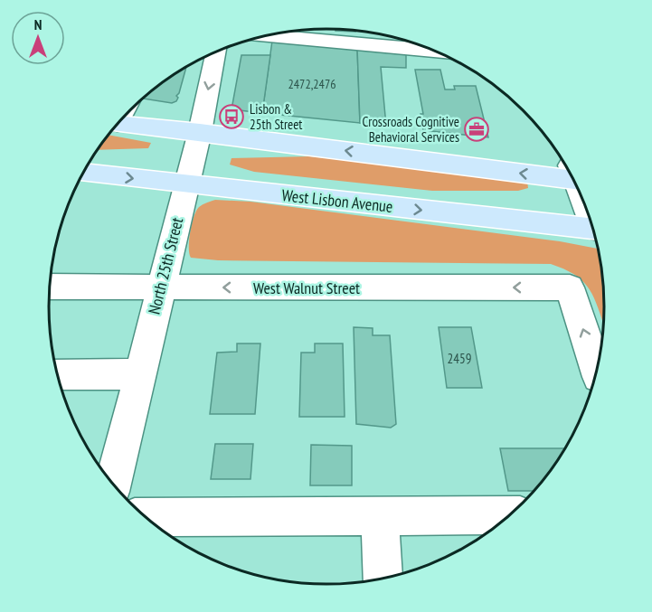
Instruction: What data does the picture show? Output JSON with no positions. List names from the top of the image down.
{
  "streets": {
    "main road": ["West Lisbon Avenue"],
    "street": ["North 25th Street", "West Walnut Street"]
  },
  "crossings": [
    ["West Lisbon Avenue", "North 25th Street"],
    ["North 25th Street", "West Walnut Street"]
  ],
  "places": {
    "bus stop": ["Lisbon & 25th Street"],
    "office": ["Crossroads Cognitive Behavioral Services"]
  },
  "house_numbers": ["2472,2476", "2459"],
  "north": "top"
}
